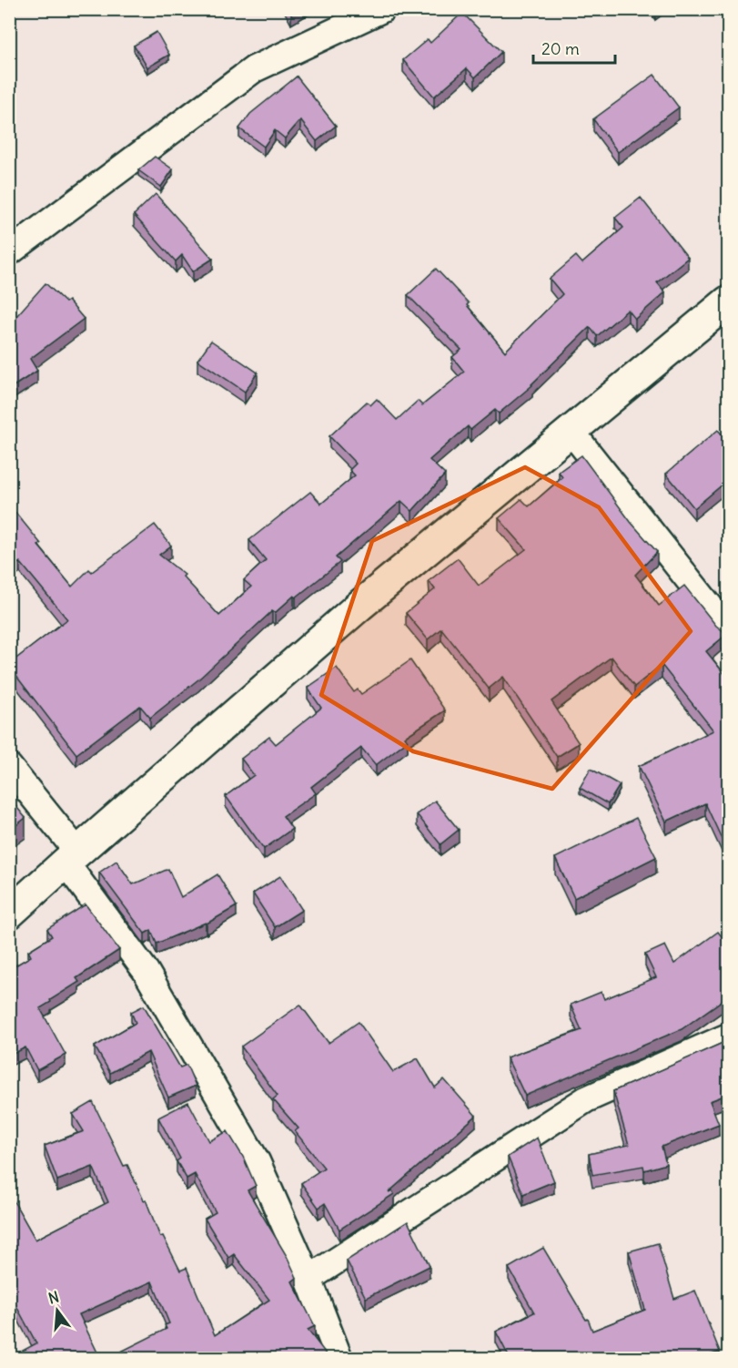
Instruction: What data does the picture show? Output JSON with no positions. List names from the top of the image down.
{
  "scale_bar": "20 m",
  "north": "top"
}
